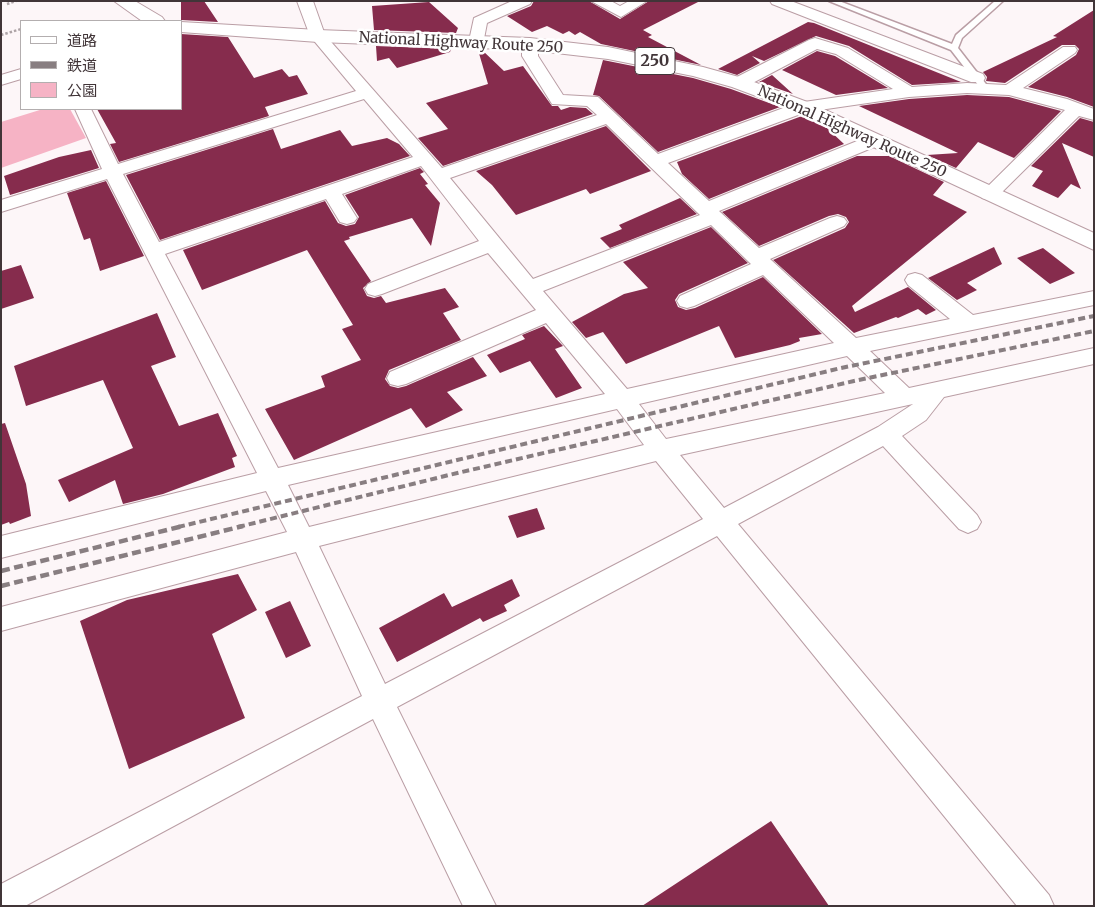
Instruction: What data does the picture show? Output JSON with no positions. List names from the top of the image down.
{
  "streets": {
    "highway": ["National Highway Route 250", "250"]
  },
  "legend": ["道路", "鉄道", "公園"]
}
